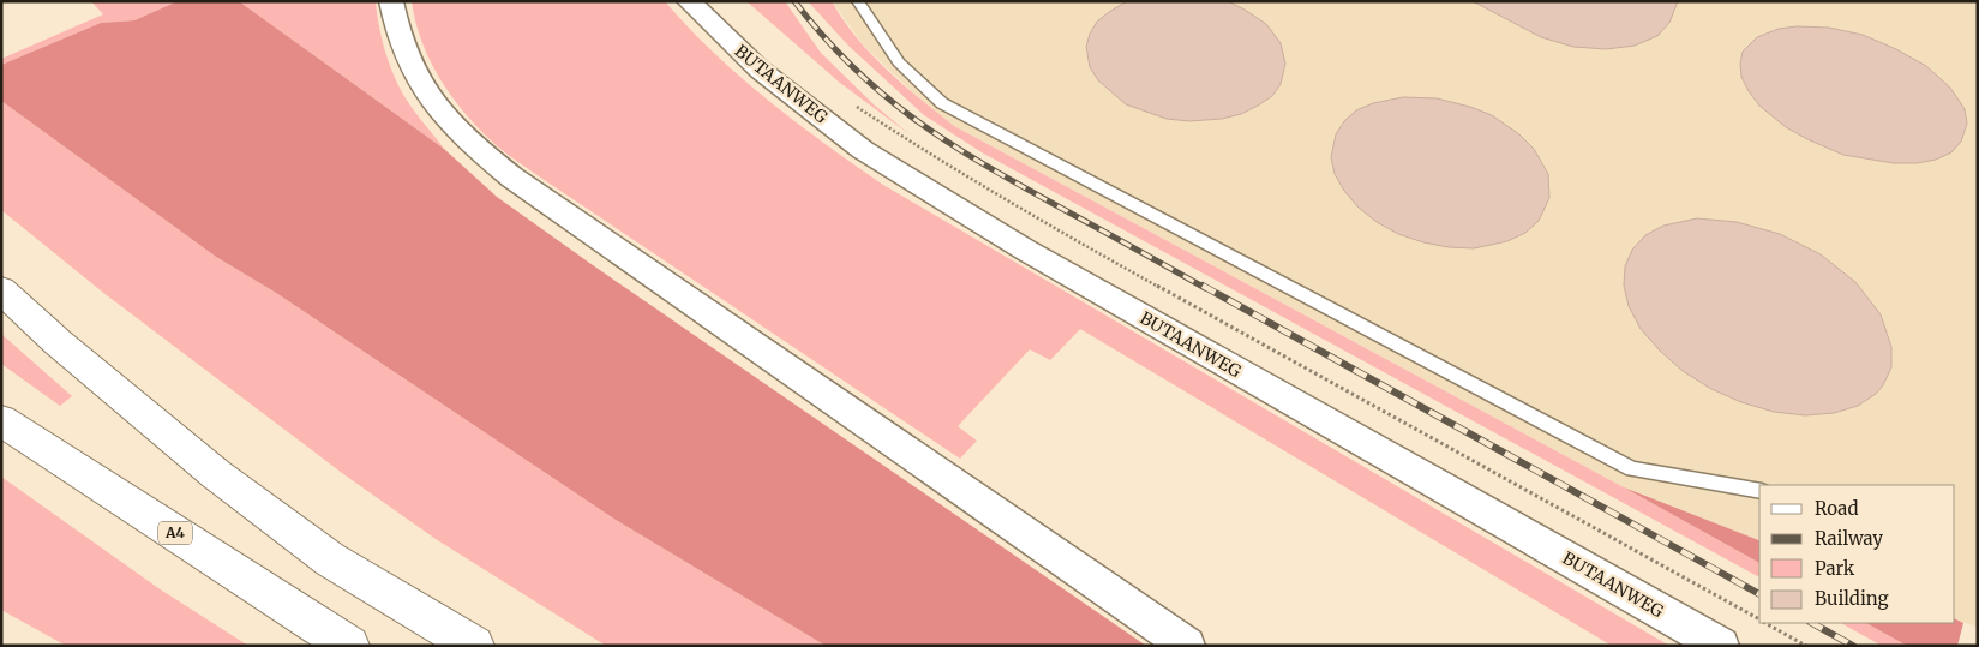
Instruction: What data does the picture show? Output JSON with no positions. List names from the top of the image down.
{
  "streets": {
    "highway": ["A4"],
    "street": ["BUTAANWEG"]
  },
  "legend": [
    "Road",
    "Railway",
    "Park",
    "Building"
  ]
}
